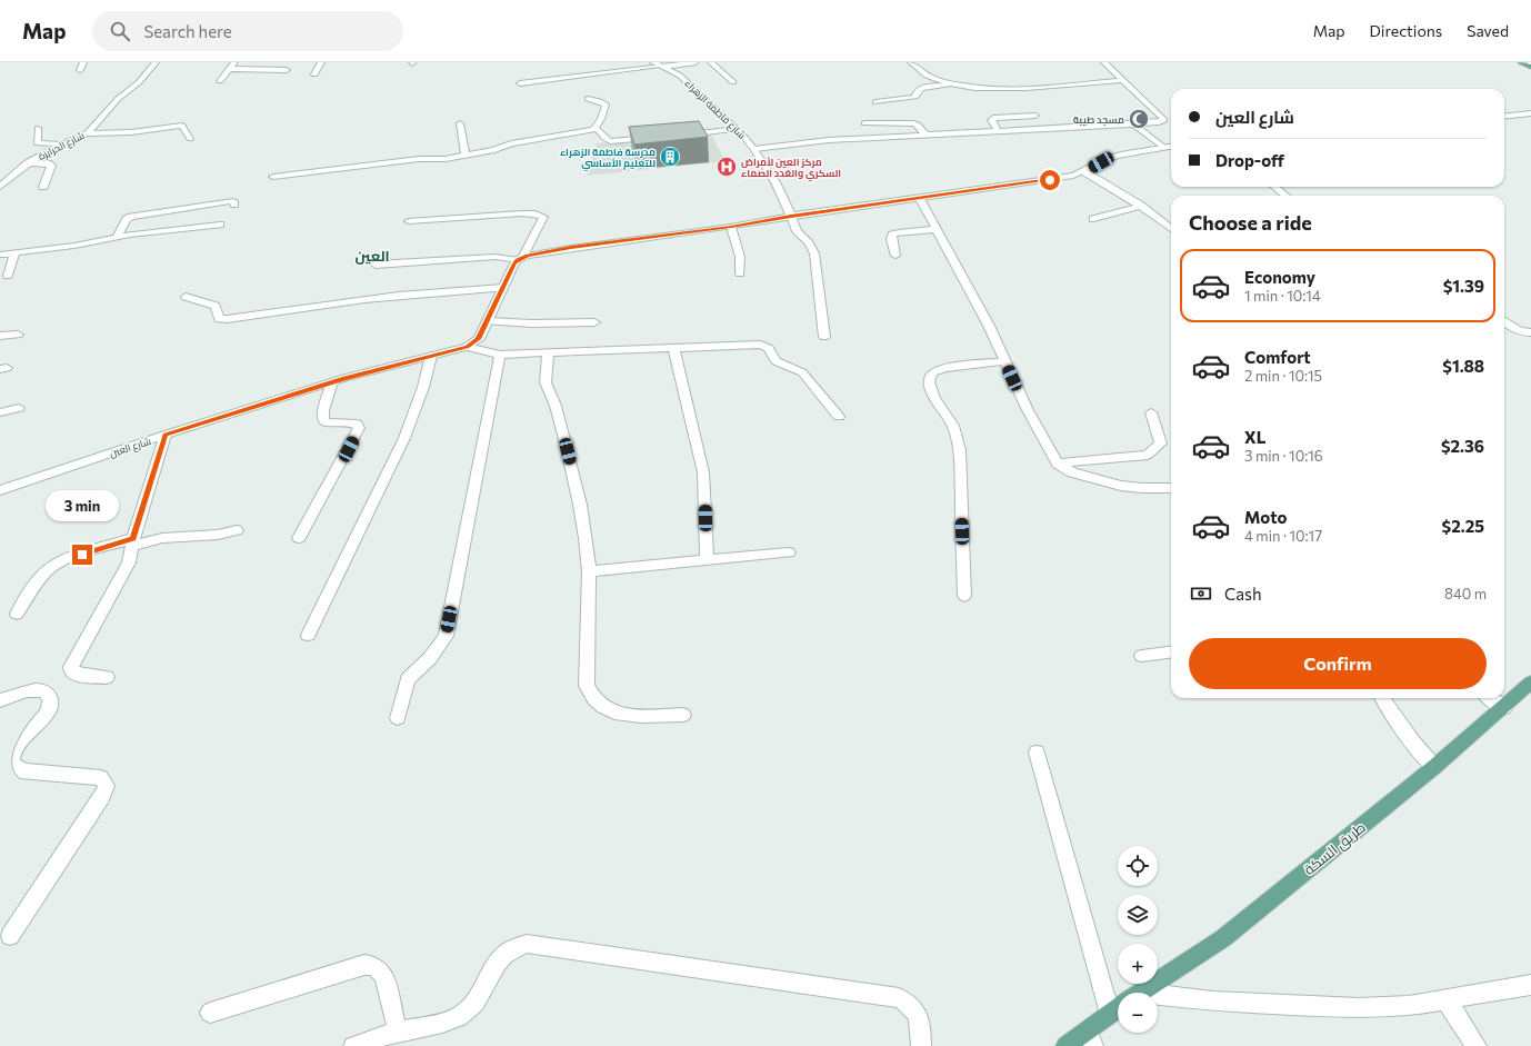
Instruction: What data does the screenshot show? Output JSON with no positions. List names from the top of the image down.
{
  "streets": {
    "main road": ["طريق السكة"],
    "street": ["شارع فاطمة الزهراء", "شارع الحرايزة", "شارع العين"]
  },
  "districts": ["العين"],
  "places": {
    "mosque": ["مسجد طيبة"],
    "building": ["مدرسة فاطمة الزهراء للتعليم الأساسي"],
    "hospital": ["مركز العين لأمراض السكري والغدد الصماء"]
  },
  "page": {
    "header": "Map",
    "search": "Search here",
    "nav": ["Map", "Directions", "Saved"],
    "banner": ["شارع العين", "Drop-off"],
    "heading": "Choose a ride",
    "list": [
      {
        "name": "Economy",
        "note": "1 min · 10:14",
        "value": "$1.39"
      },
      {
        "name": "Comfort",
        "note": "2 min · 10:15",
        "value": "$1.88"
      },
      {
        "name": "XL",
        "note": "3 min · 10:16",
        "value": "$2.36"
      },
      {
        "name": "Moto",
        "note": "4 min · 10:17",
        "value": "$2.25"
      }
    ],
    "bubble": "3 min",
    "pay": ["Cash", "840 m"],
    "buttons": "Confirm",
    "map_buttons": ["+", "−"]
  }
}
